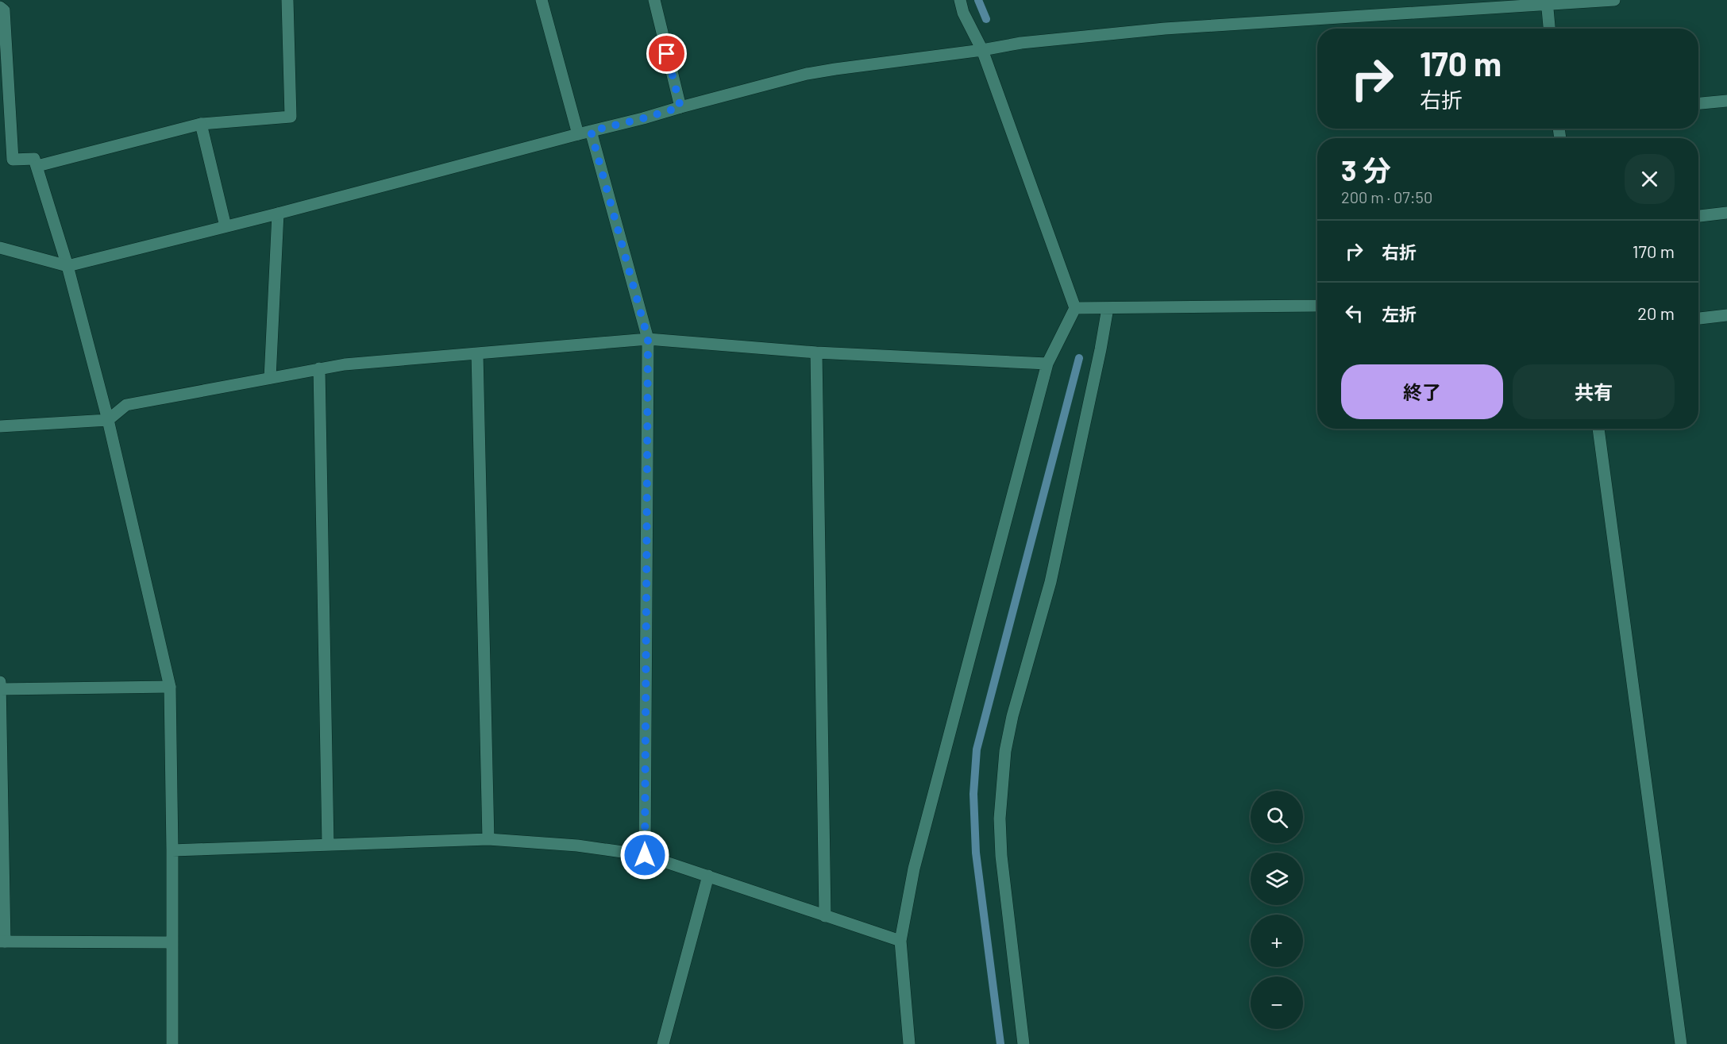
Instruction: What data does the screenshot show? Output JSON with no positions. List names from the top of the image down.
{
  "page": {
    "turn": ["170 m", "右折"],
    "heading": ["3 分", "200 m · 07:50"],
    "list": [
      {
        "name": "右折",
        "value": "170 m"
      },
      {
        "name": "左折",
        "value": "20 m"
      }
    ],
    "buttons": ["終了", "共有"],
    "map_buttons": ["+", "−"]
  }
}
